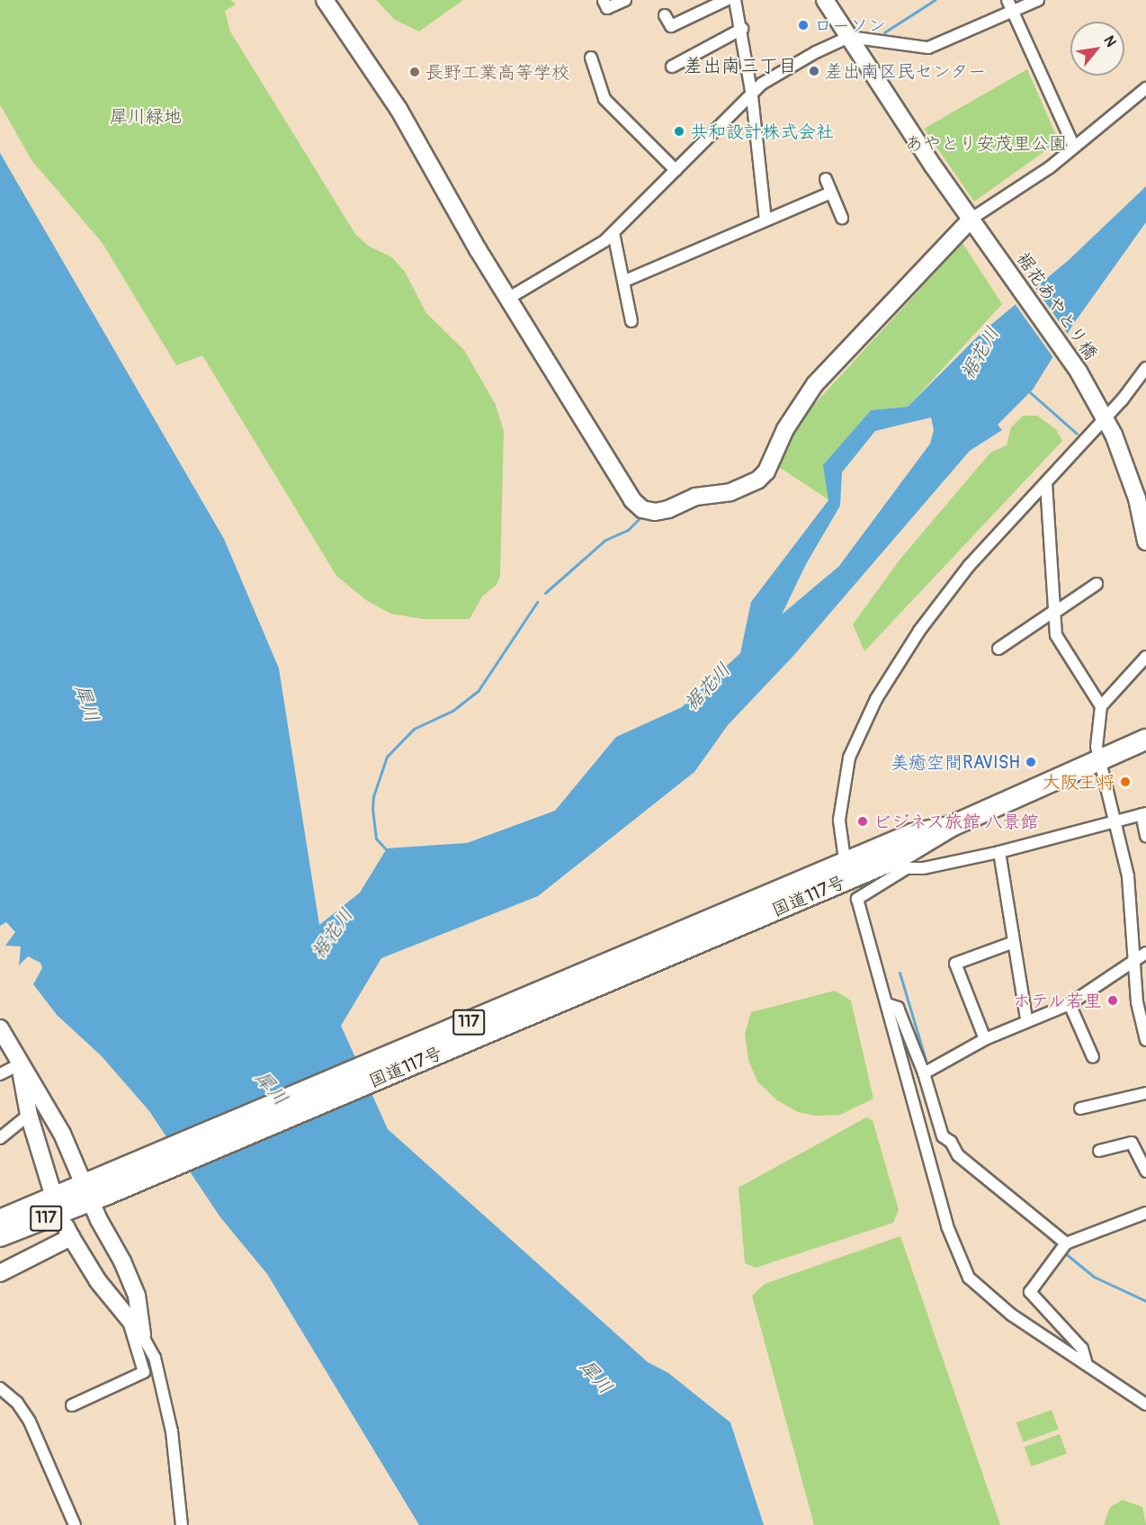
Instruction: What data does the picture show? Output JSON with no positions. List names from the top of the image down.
{
  "streets": {
    "highway": ["国道117号", "117"],
    "street": ["裾花あやとり橋"]
  },
  "crossings": [
    ["国道117号", "117"]
  ],
  "districts": ["差出南三丁目"],
  "water": ["裾花川", "犀川"],
  "parks": ["犀川緑地", "あやとり安茂里公園"],
  "places": [
    "ローソン",
    "差出南区民センター",
    "長野工業高等学校",
    "共和設計株式会社",
    "美癒空間RAVISH",
    "大阪王将",
    "ビジネス旅館 八景館",
    "ホテル若里"
  ],
  "north": "top right"
}
